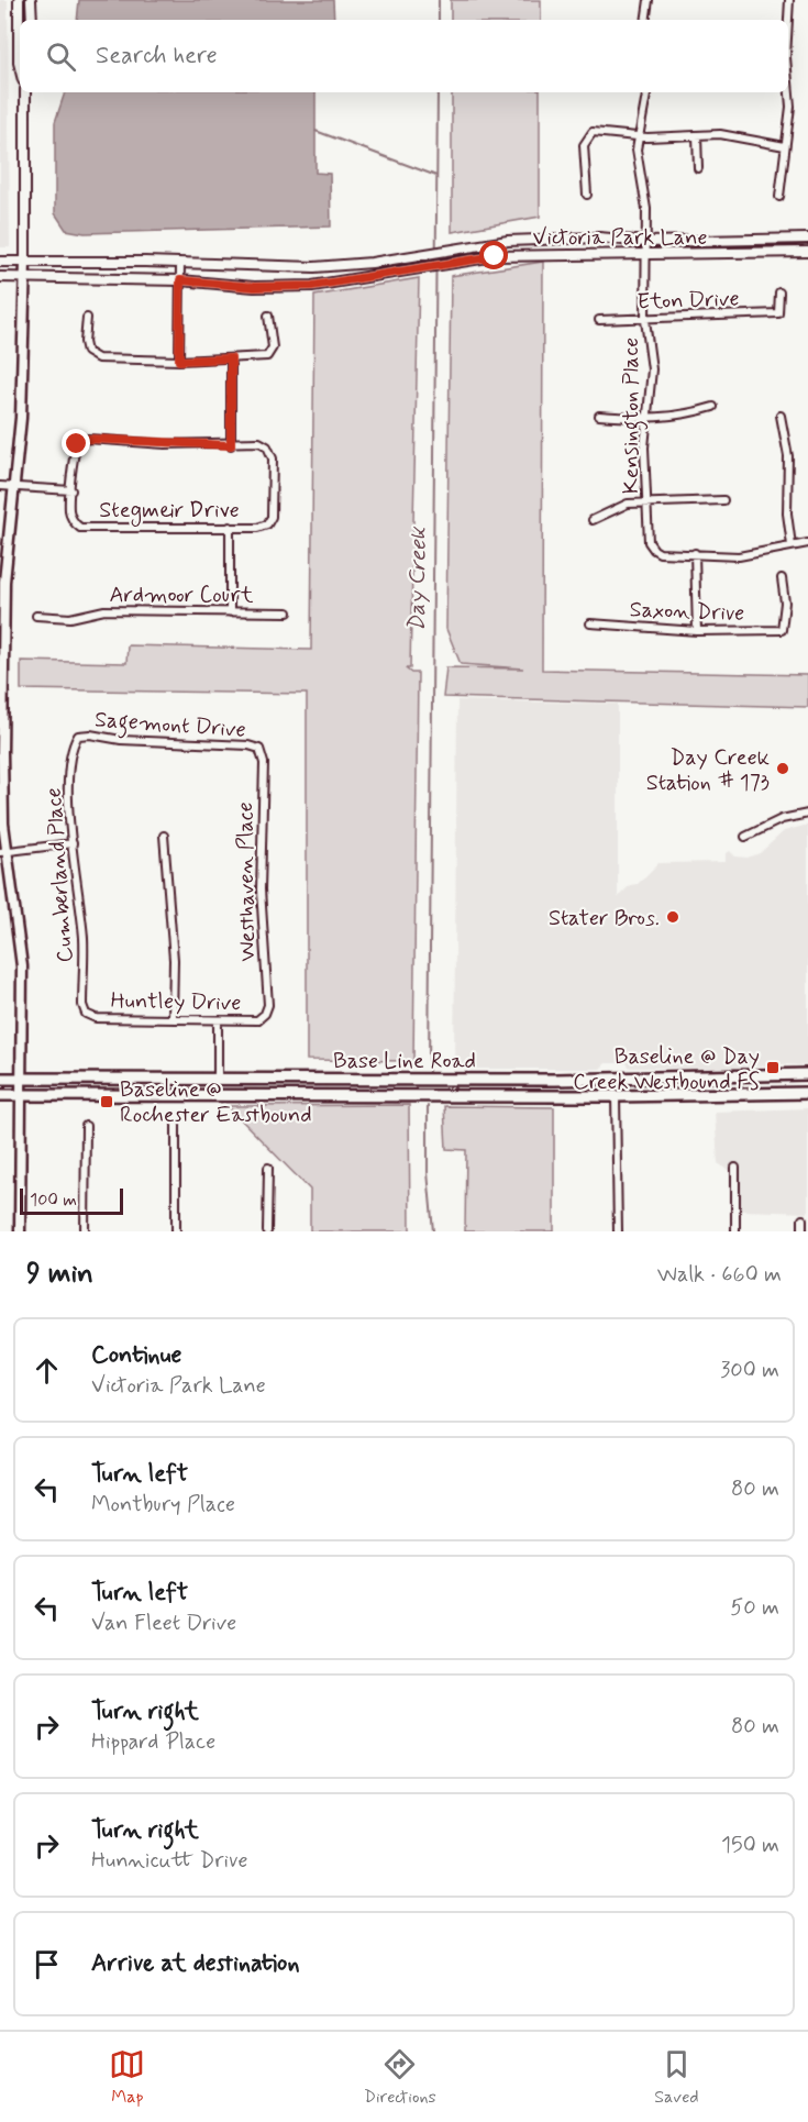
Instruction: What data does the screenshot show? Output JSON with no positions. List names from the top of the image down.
{
  "streets": {
    "main road": ["Base Line Road"],
    "street": [
      "Victoria Park Lane",
      "Eton Drive",
      "Kensington Place",
      "Stegmeir Drive",
      "Ardmoor Court",
      "Saxon Drive",
      "Sagemont Drive",
      "Cumberland Place",
      "Westhaven Place",
      "Huntley Drive"
    ]
  },
  "crossings": [
    ["Victoria Park Lane", "Kensington Place"],
    ["Eton Drive", "Kensington Place"],
    ["Sagemont Drive", "Cumberland Place"],
    ["Sagemont Drive", "Westhaven Place"],
    ["Cumberland Place", "Huntley Drive"],
    ["Westhaven Place", "Huntley Drive"]
  ],
  "water": ["Day Creek"],
  "places": {
    "other": ["Day Creek Station # 173", "Stater Bros."],
    "transit": ["Baseline @ Day Creek Westbound FS", "Baseline @ Rochester Eastbound"]
  },
  "scale_bar": "100 m",
  "page": {
    "search": "Search here",
    "scale": "100 m",
    "heading": ["9 min", "Walk · 660 m"],
    "list": [
      ["Continue", "Victoria Park Lane", "300 m"],
      ["Turn left", "Montbury Place", "80 m"],
      ["Turn left", "Van Fleet Drive", "50 m"],
      ["Turn right", "Hippard Place", "80 m"],
      ["Turn right", "Hunnicutt Drive", "150 m"],
      "Arrive at destination"
    ],
    "nav": ["Map", "Directions", "Saved"]
  }
}
